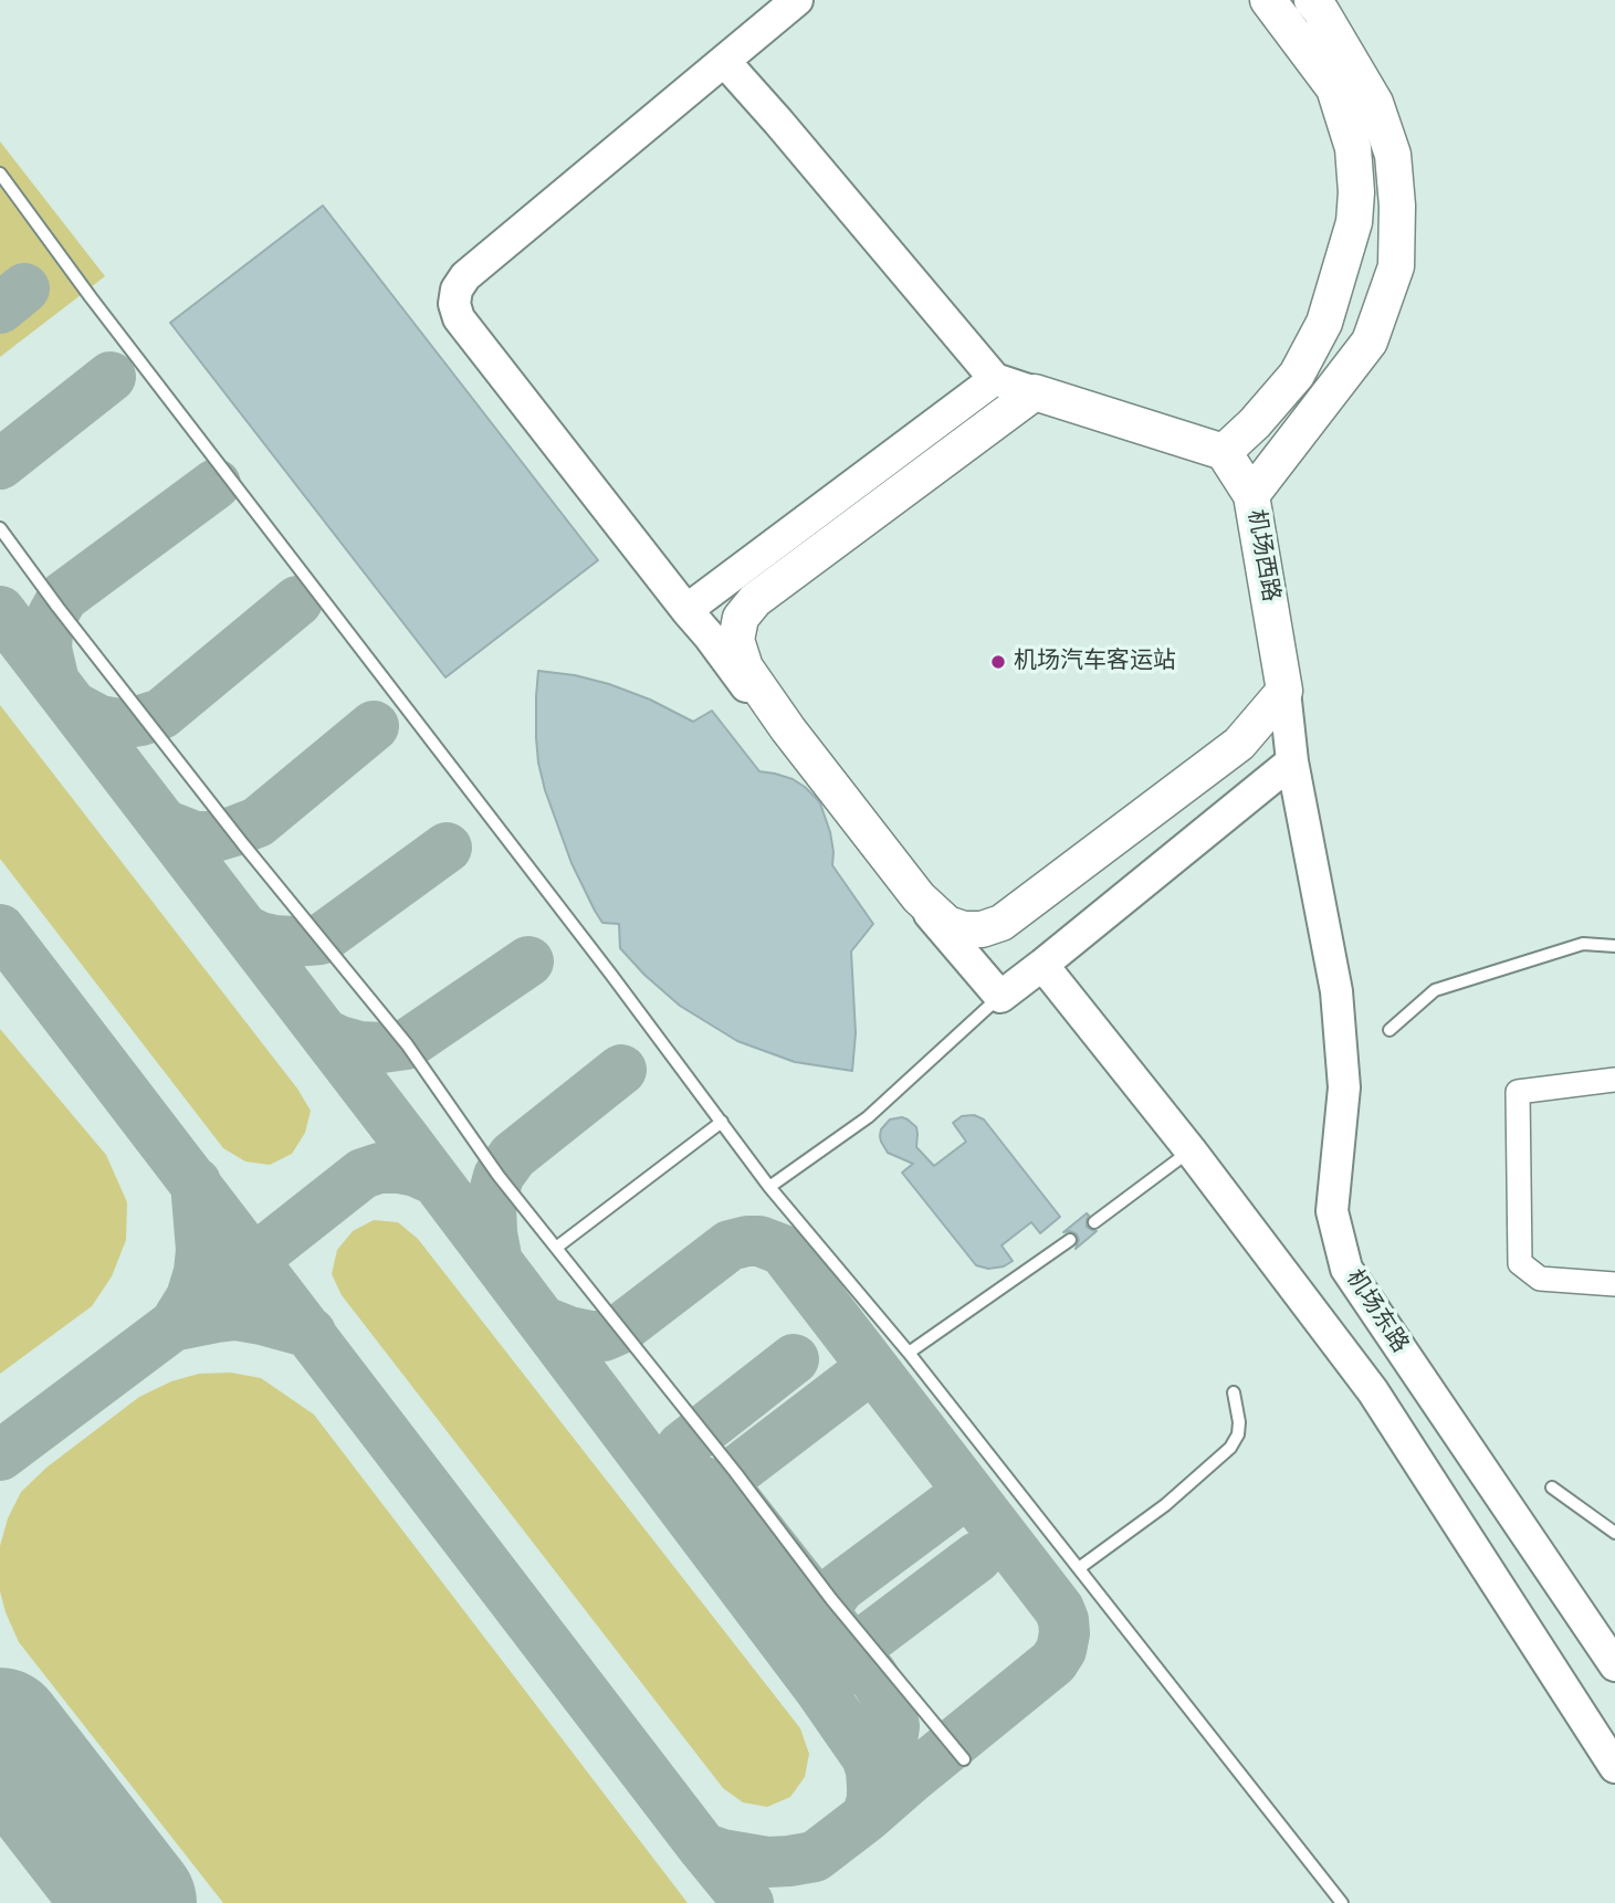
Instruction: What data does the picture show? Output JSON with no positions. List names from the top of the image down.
{
  "streets": {
    "main road": ["机场西路", "机场东路"]
  },
  "crossings": [
    ["机场西路", "机场东路"]
  ],
  "places": ["机场汽车客运站"]
}
